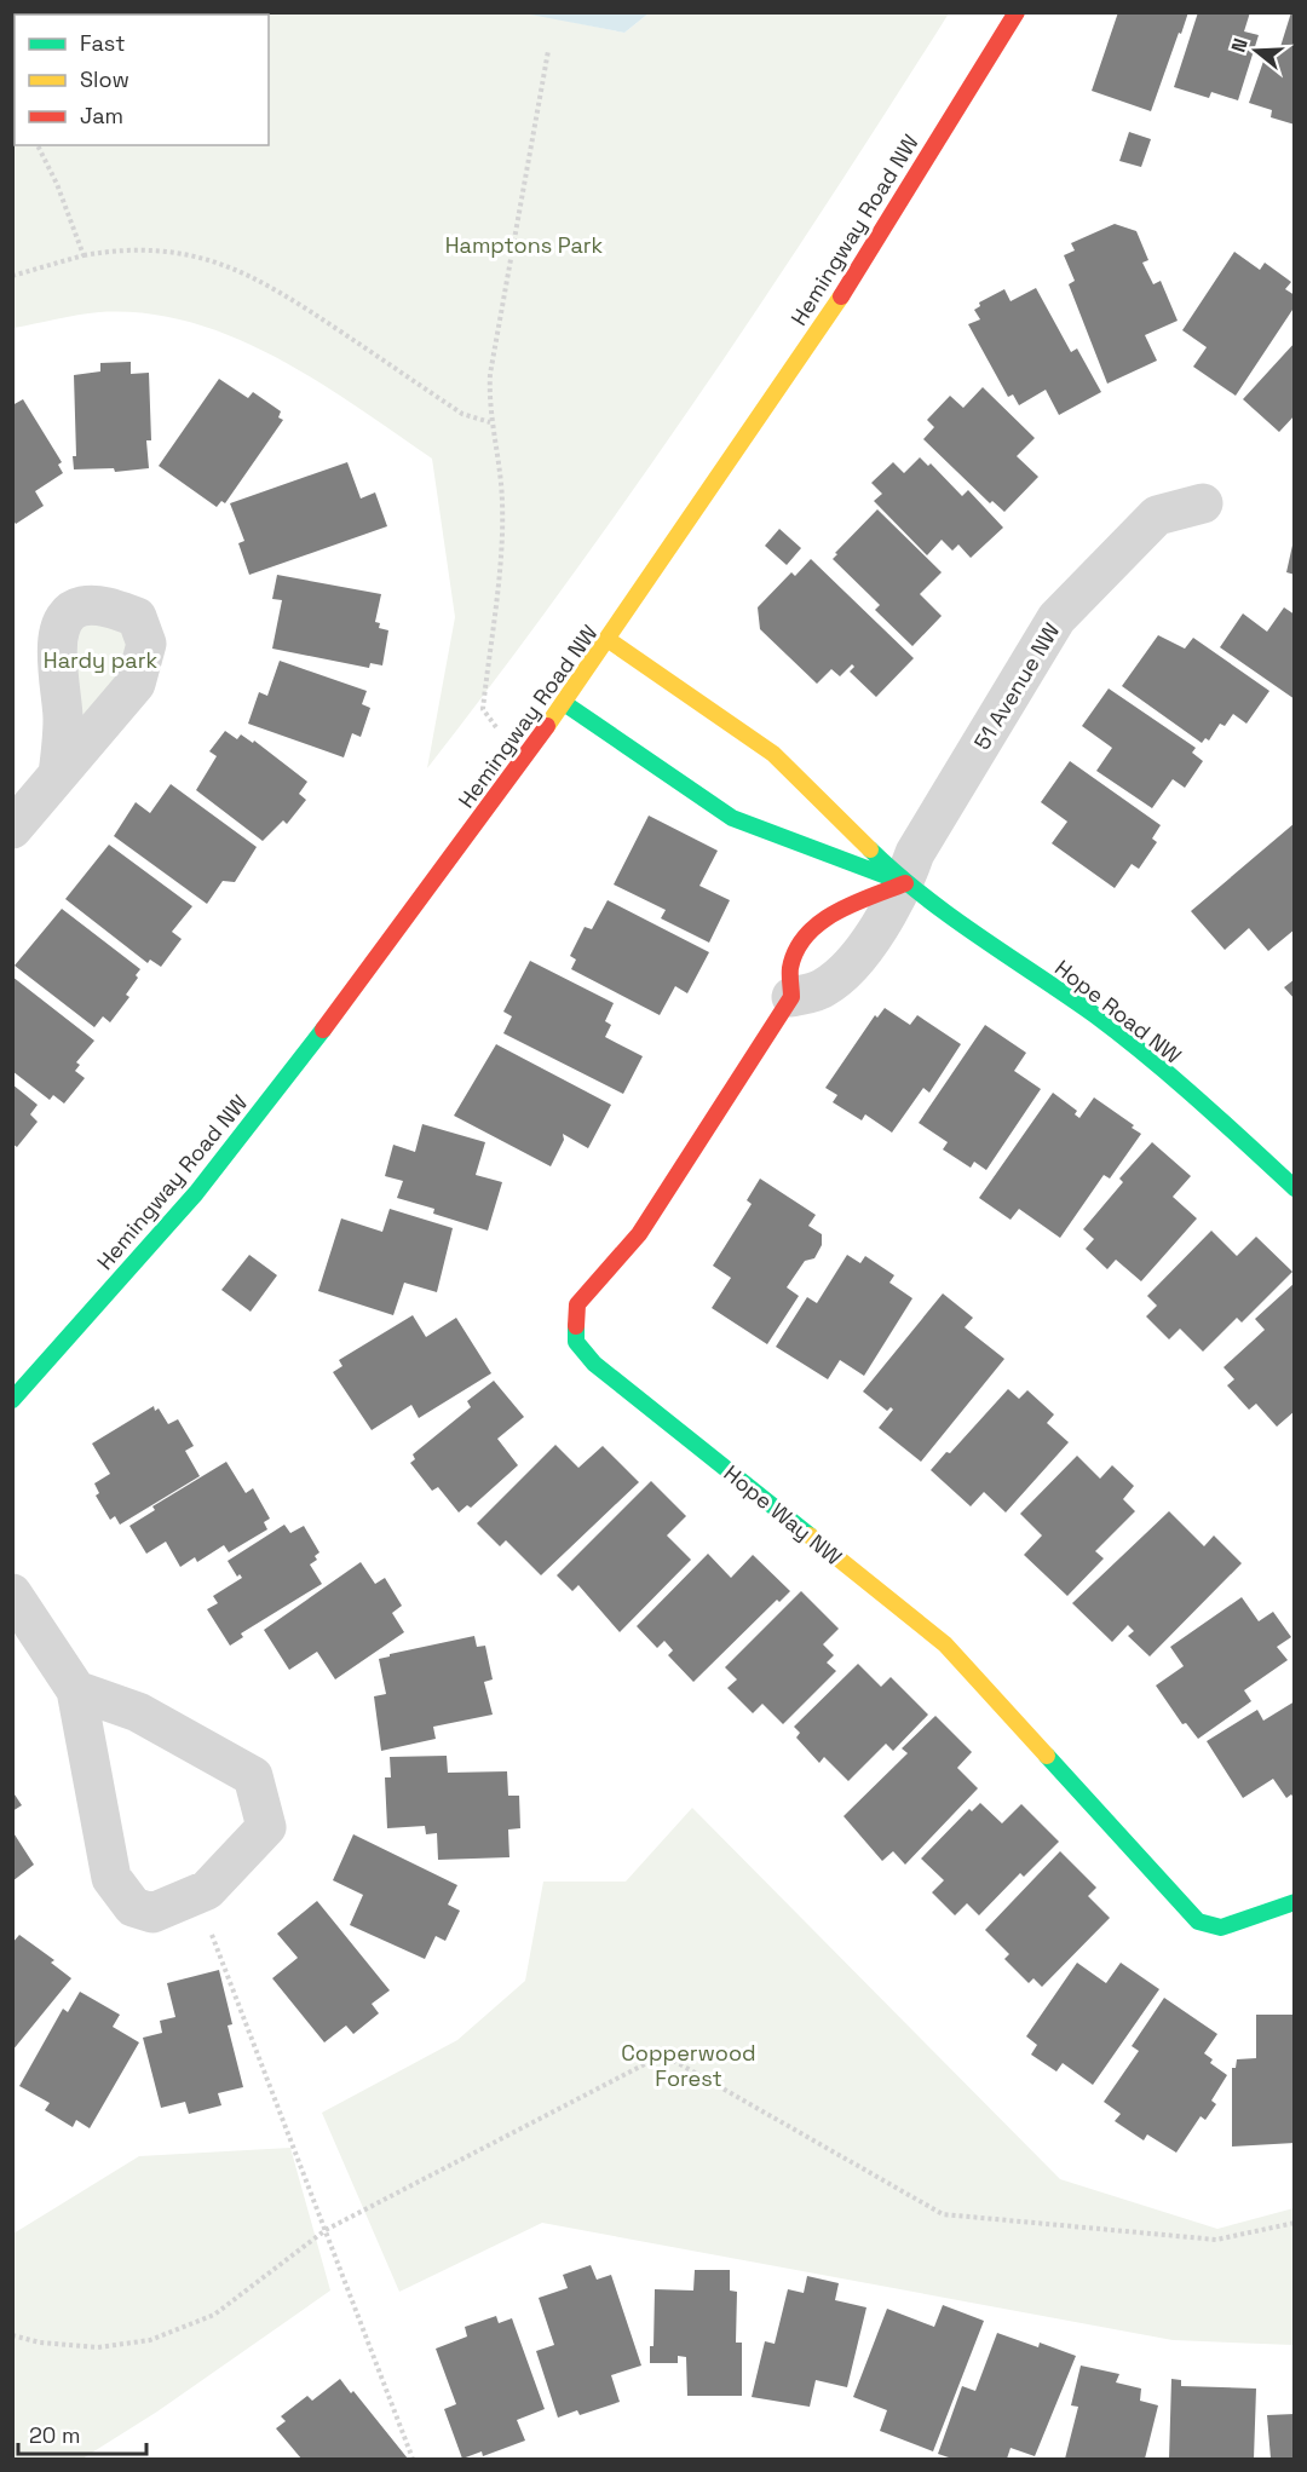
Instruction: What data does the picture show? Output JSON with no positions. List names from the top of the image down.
{
  "streets": {
    "street": [
      "Hemingway Road NW",
      "51 Avenue NW",
      "Hope Road NW",
      "Hope Way NW"
    ]
  },
  "crossings": [
    ["Hemingway Road NW", "Hope Road NW"],
    ["51 Avenue NW", "Hope Road NW"],
    ["51 Avenue NW", "Hope Way NW"],
    ["Hope Road NW", "Hope Way NW"]
  ],
  "parks": ["Hamptons Park", "Hardy park", "Copperwood Forest"],
  "legend": ["Fast", "Slow", "Jam"],
  "scale_bar": "20 m",
  "north": "left"
}
